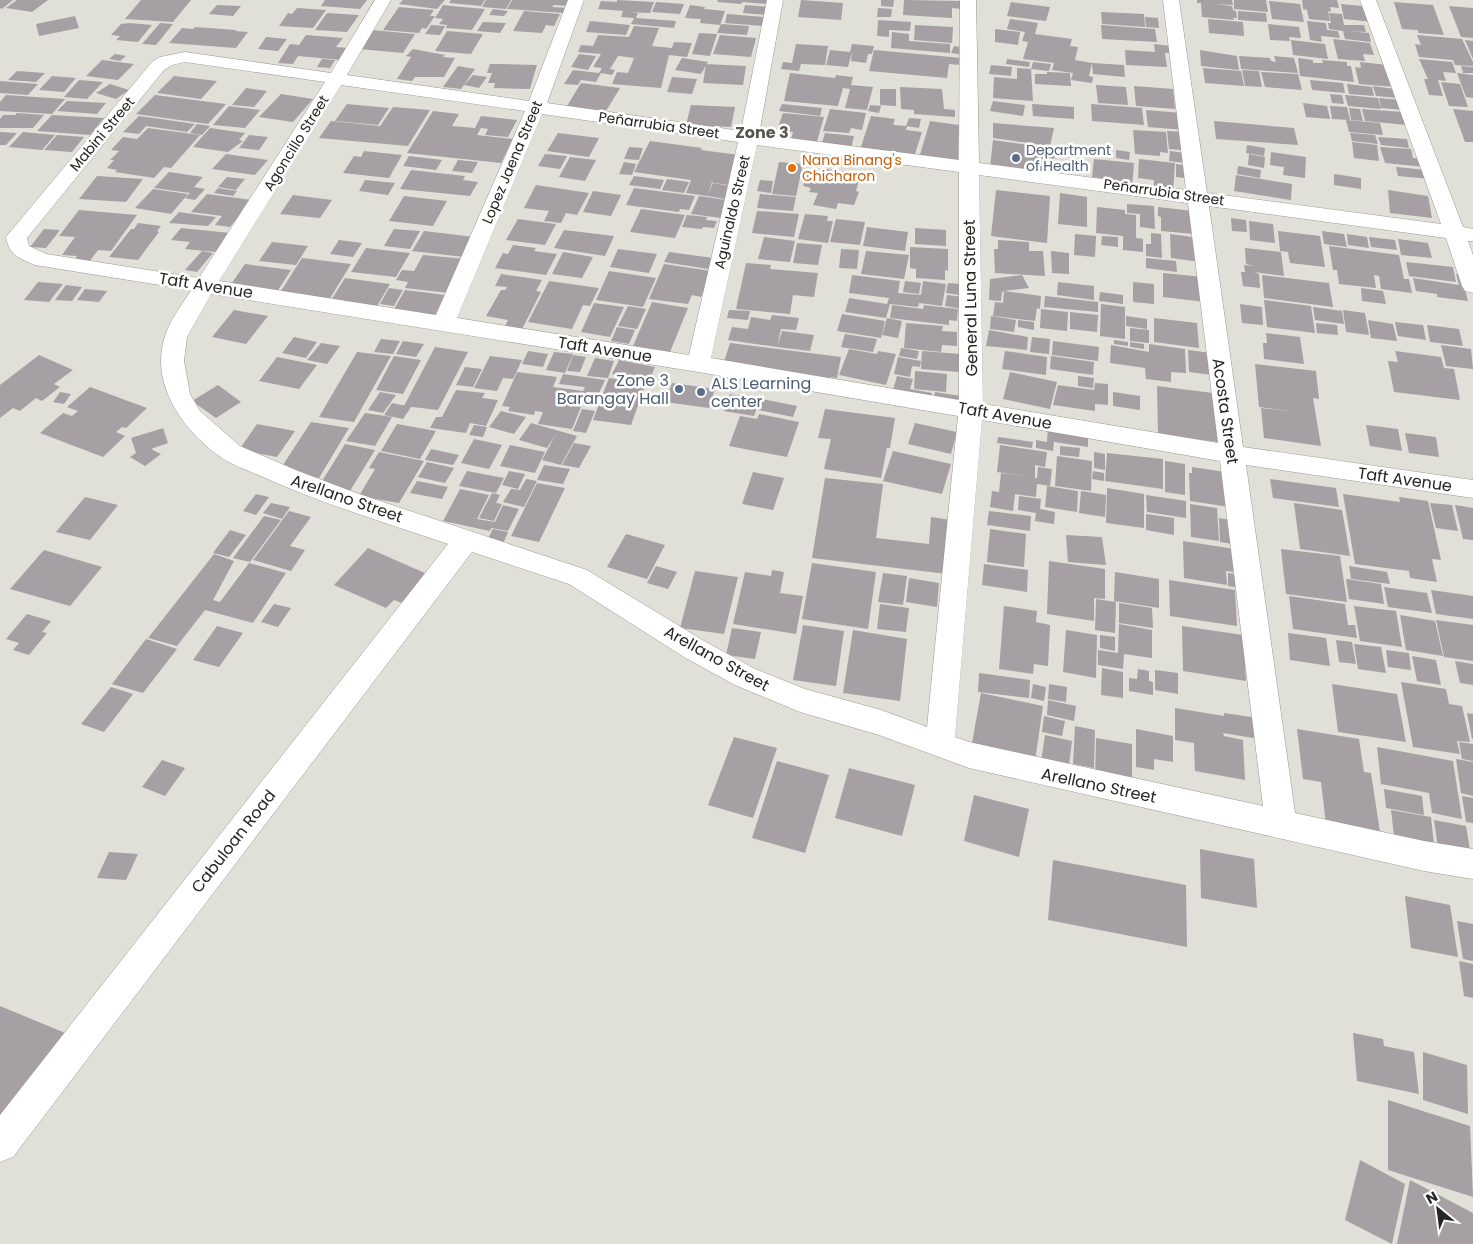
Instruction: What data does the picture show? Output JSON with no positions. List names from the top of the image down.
{
  "streets": {
    "street": [
      "Peñarrubia Street",
      "Mabini Street",
      "Agoncillo Street",
      "Lopez Jaena Street",
      "Aguinaldo Street",
      "Taft Avenue",
      "General Luna Street",
      "Acosta Street",
      "Arellano Street",
      "Cabuloan Road"
    ]
  },
  "crossings": [
    ["Peñarrubia Street", "Mabini Street"],
    ["Peñarrubia Street", "Agoncillo Street"],
    ["Peñarrubia Street", "Lopez Jaena Street"],
    ["Peñarrubia Street", "Aguinaldo Street"],
    ["Peñarrubia Street", "General Luna Street"],
    ["Peñarrubia Street", "Acosta Street"],
    ["Mabini Street", "Taft Avenue"],
    ["Agoncillo Street", "Taft Avenue"],
    ["Agoncillo Street", "Arellano Street"],
    ["Lopez Jaena Street", "Taft Avenue"],
    ["Aguinaldo Street", "Taft Avenue"],
    ["Taft Avenue", "General Luna Street"],
    ["Taft Avenue", "Acosta Street"],
    ["Taft Avenue", "Arellano Street"],
    ["General Luna Street", "Arellano Street"],
    ["Acosta Street", "Arellano Street"],
    ["Arellano Street", "Cabuloan Road"]
  ],
  "districts": ["Zone 3"],
  "places": [
    "Department of Health",
    "Nana Binang's Chicharon",
    "Zone 3 Barangay Hall",
    "ALS Learning center"
  ],
  "north": "top left"
}
